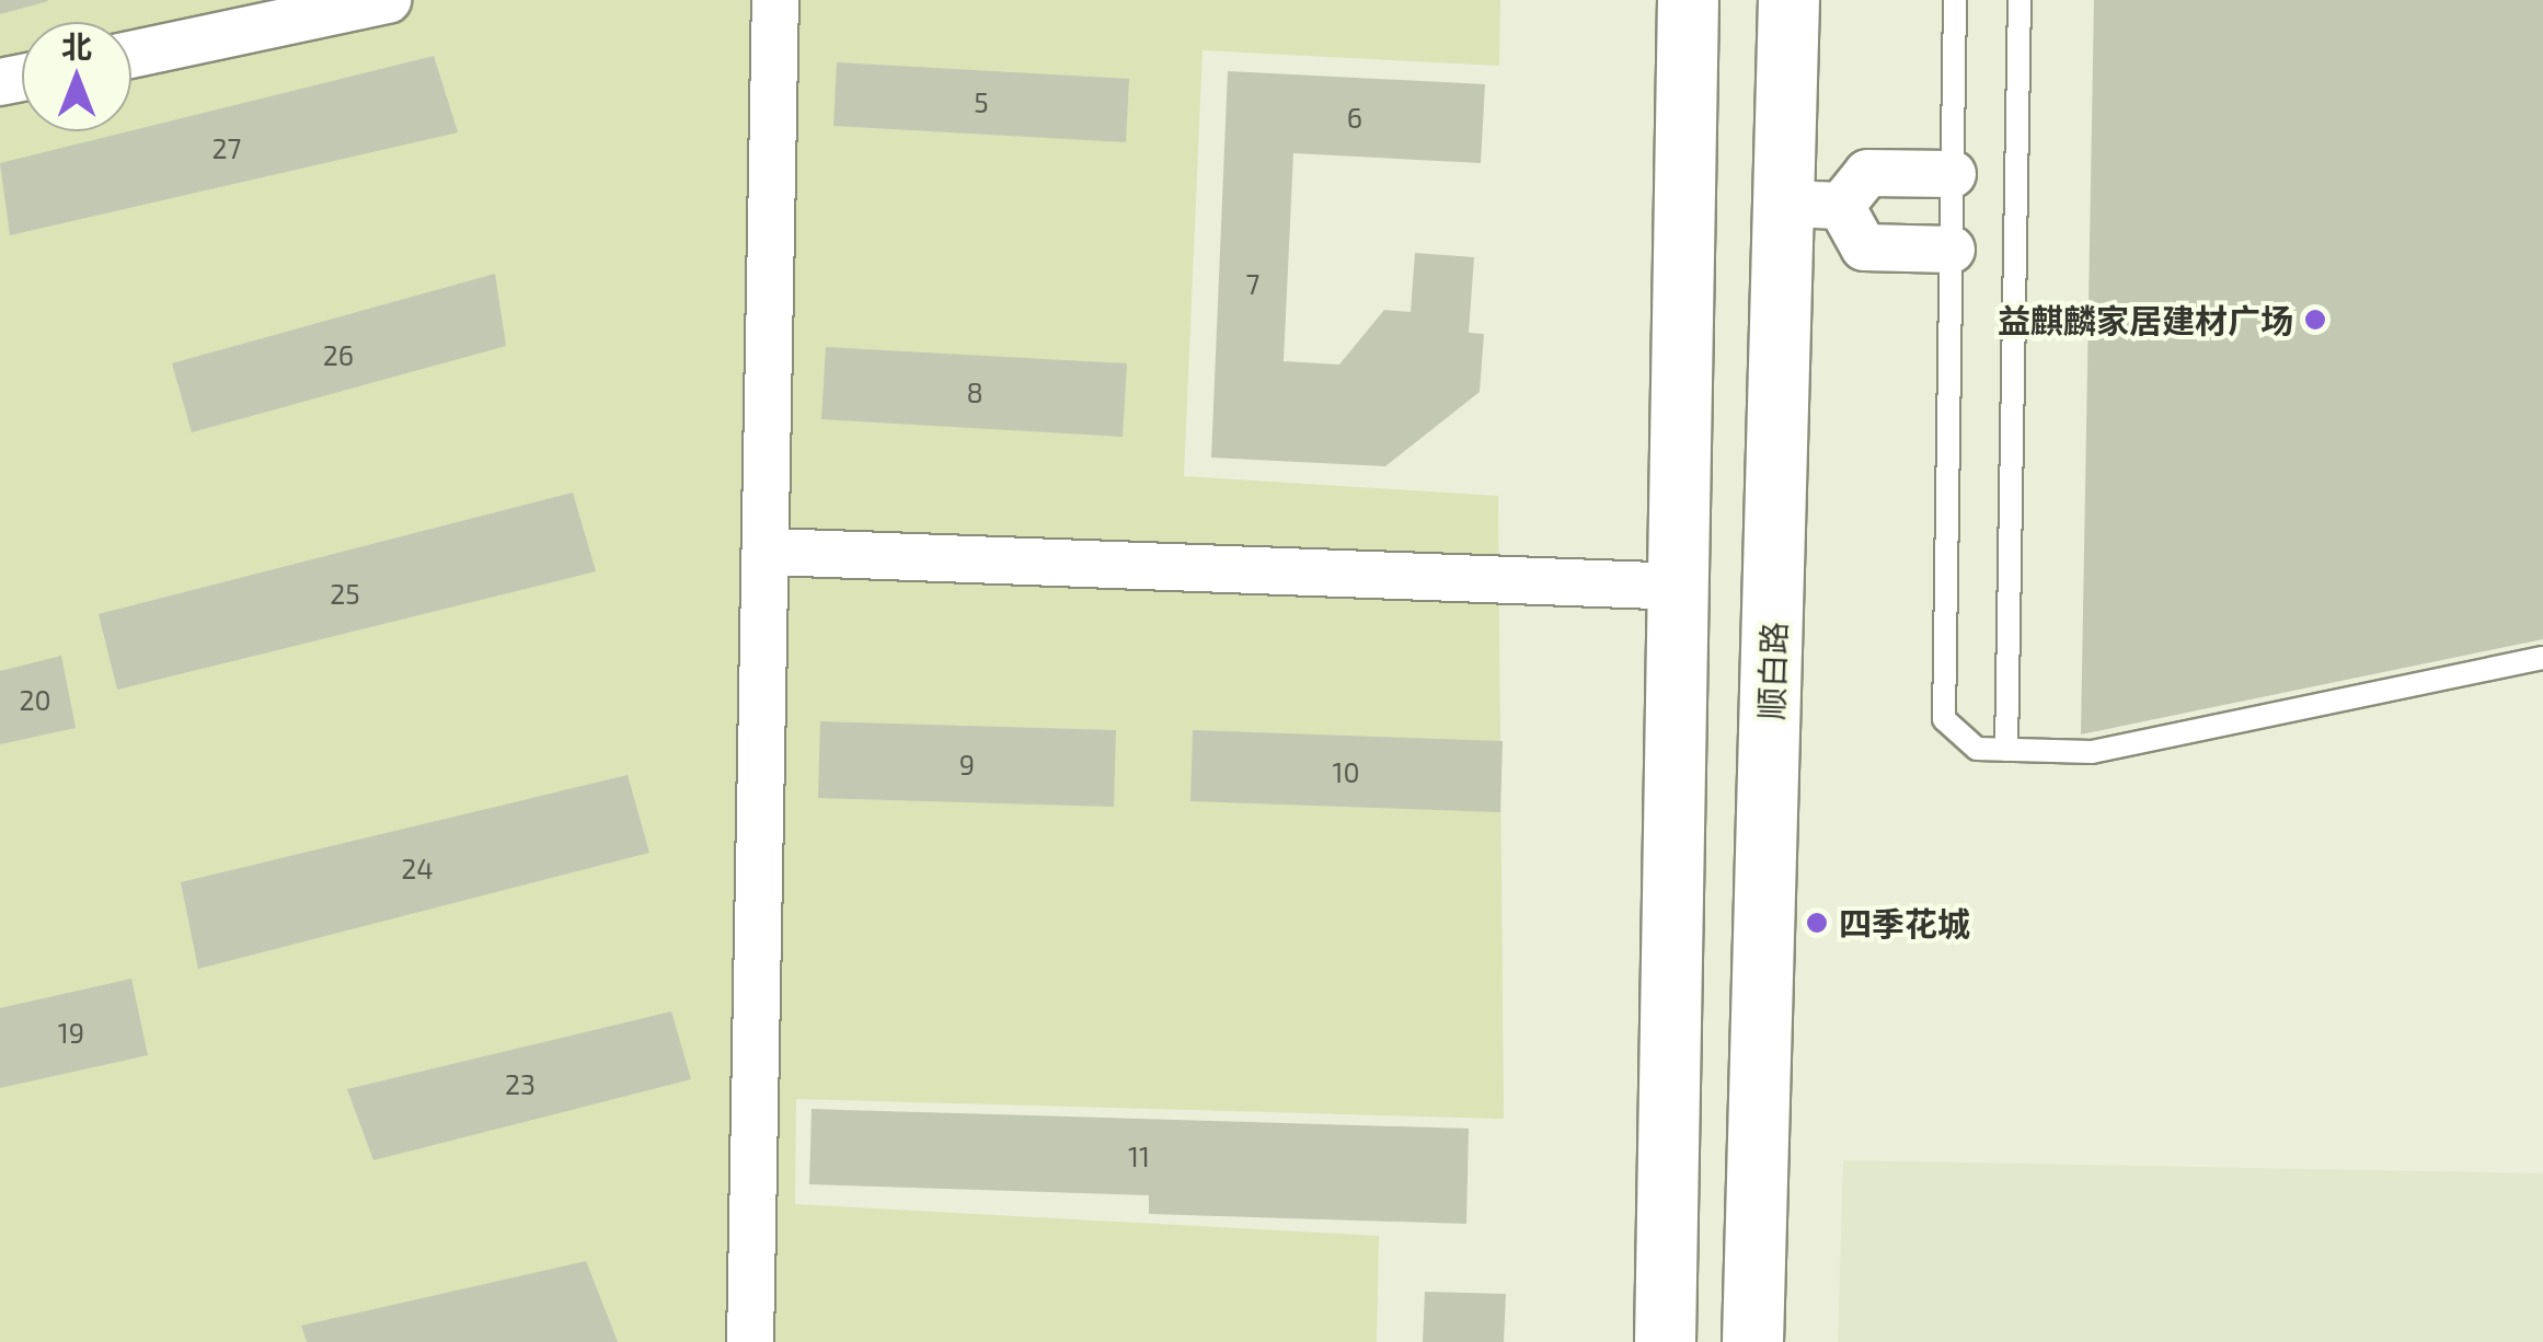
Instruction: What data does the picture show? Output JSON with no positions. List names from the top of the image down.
{
  "streets": {
    "main road": ["顺白路"]
  },
  "places": ["益麒麟家居建材广场", "四季花城"],
  "house_numbers": [
    "5",
    "6",
    "27",
    "7",
    "26",
    "8",
    "25",
    "20",
    "9",
    "10",
    "24",
    "19",
    "23",
    "11"
  ],
  "north": "top"
}
